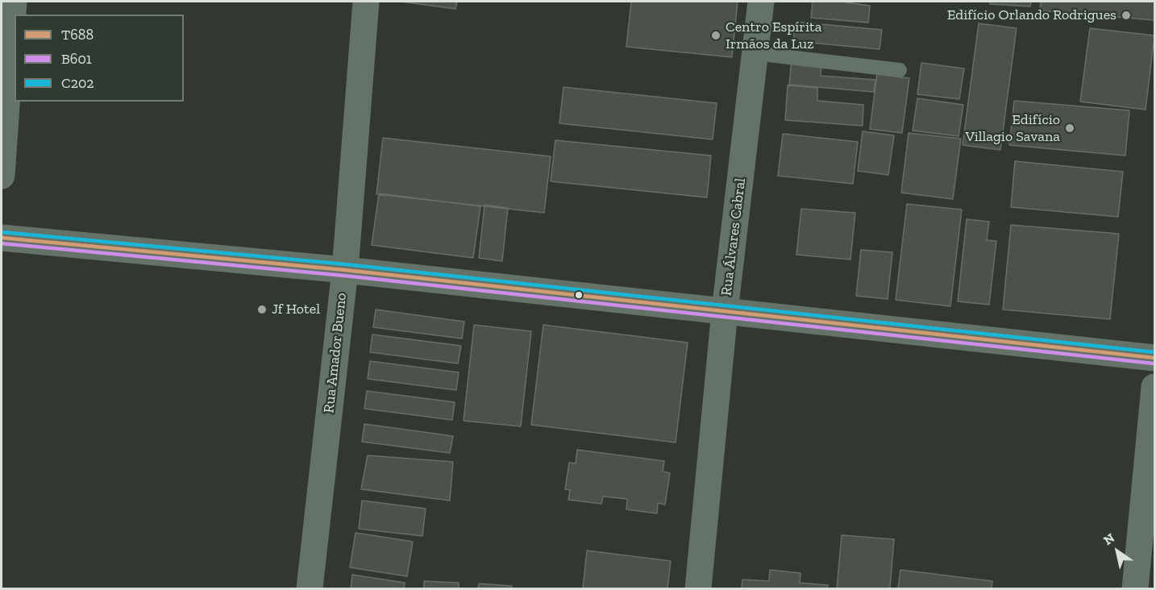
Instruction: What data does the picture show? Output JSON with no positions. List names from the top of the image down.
{
  "streets": {
    "street": ["Rua Álvares Cabral", "Rua Amador Bueno"]
  },
  "places": [
    "Edifício Orlando Rodrigues",
    "Centro Espírita Irmãos da Luz",
    "Edifício Villagio Savana",
    "Jf Hotel"
  ],
  "lines": ["transit line C202", "transit line T688", "transit line B601"],
  "legend": ["T688", "B601", "C202"],
  "north": "top left"
}
